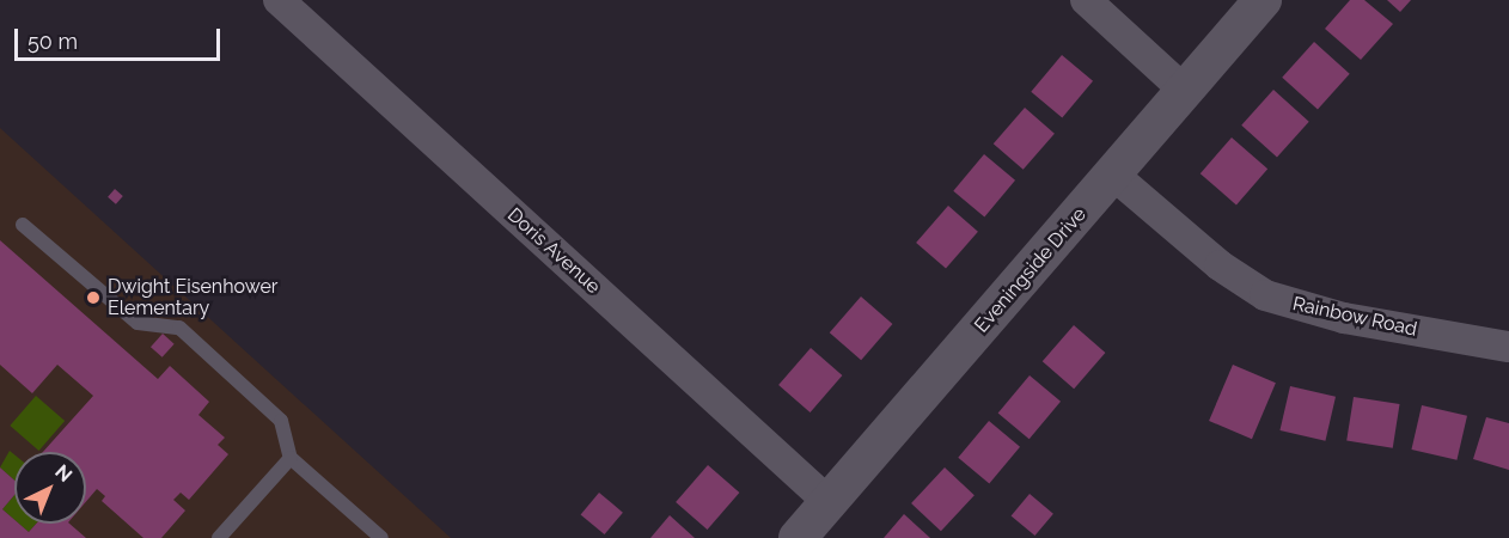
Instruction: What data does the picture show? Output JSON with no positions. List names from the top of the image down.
{
  "streets": {
    "street": ["Doris Avenue", "Eveningside Drive", "Rainbow Road"]
  },
  "crossings": [
    ["Doris Avenue", "Eveningside Drive"],
    ["Eveningside Drive", "Rainbow Road"]
  ],
  "places": ["Dwight Eisenhower Elementary"],
  "scale_bar": "50 m",
  "north": "top right"
}
